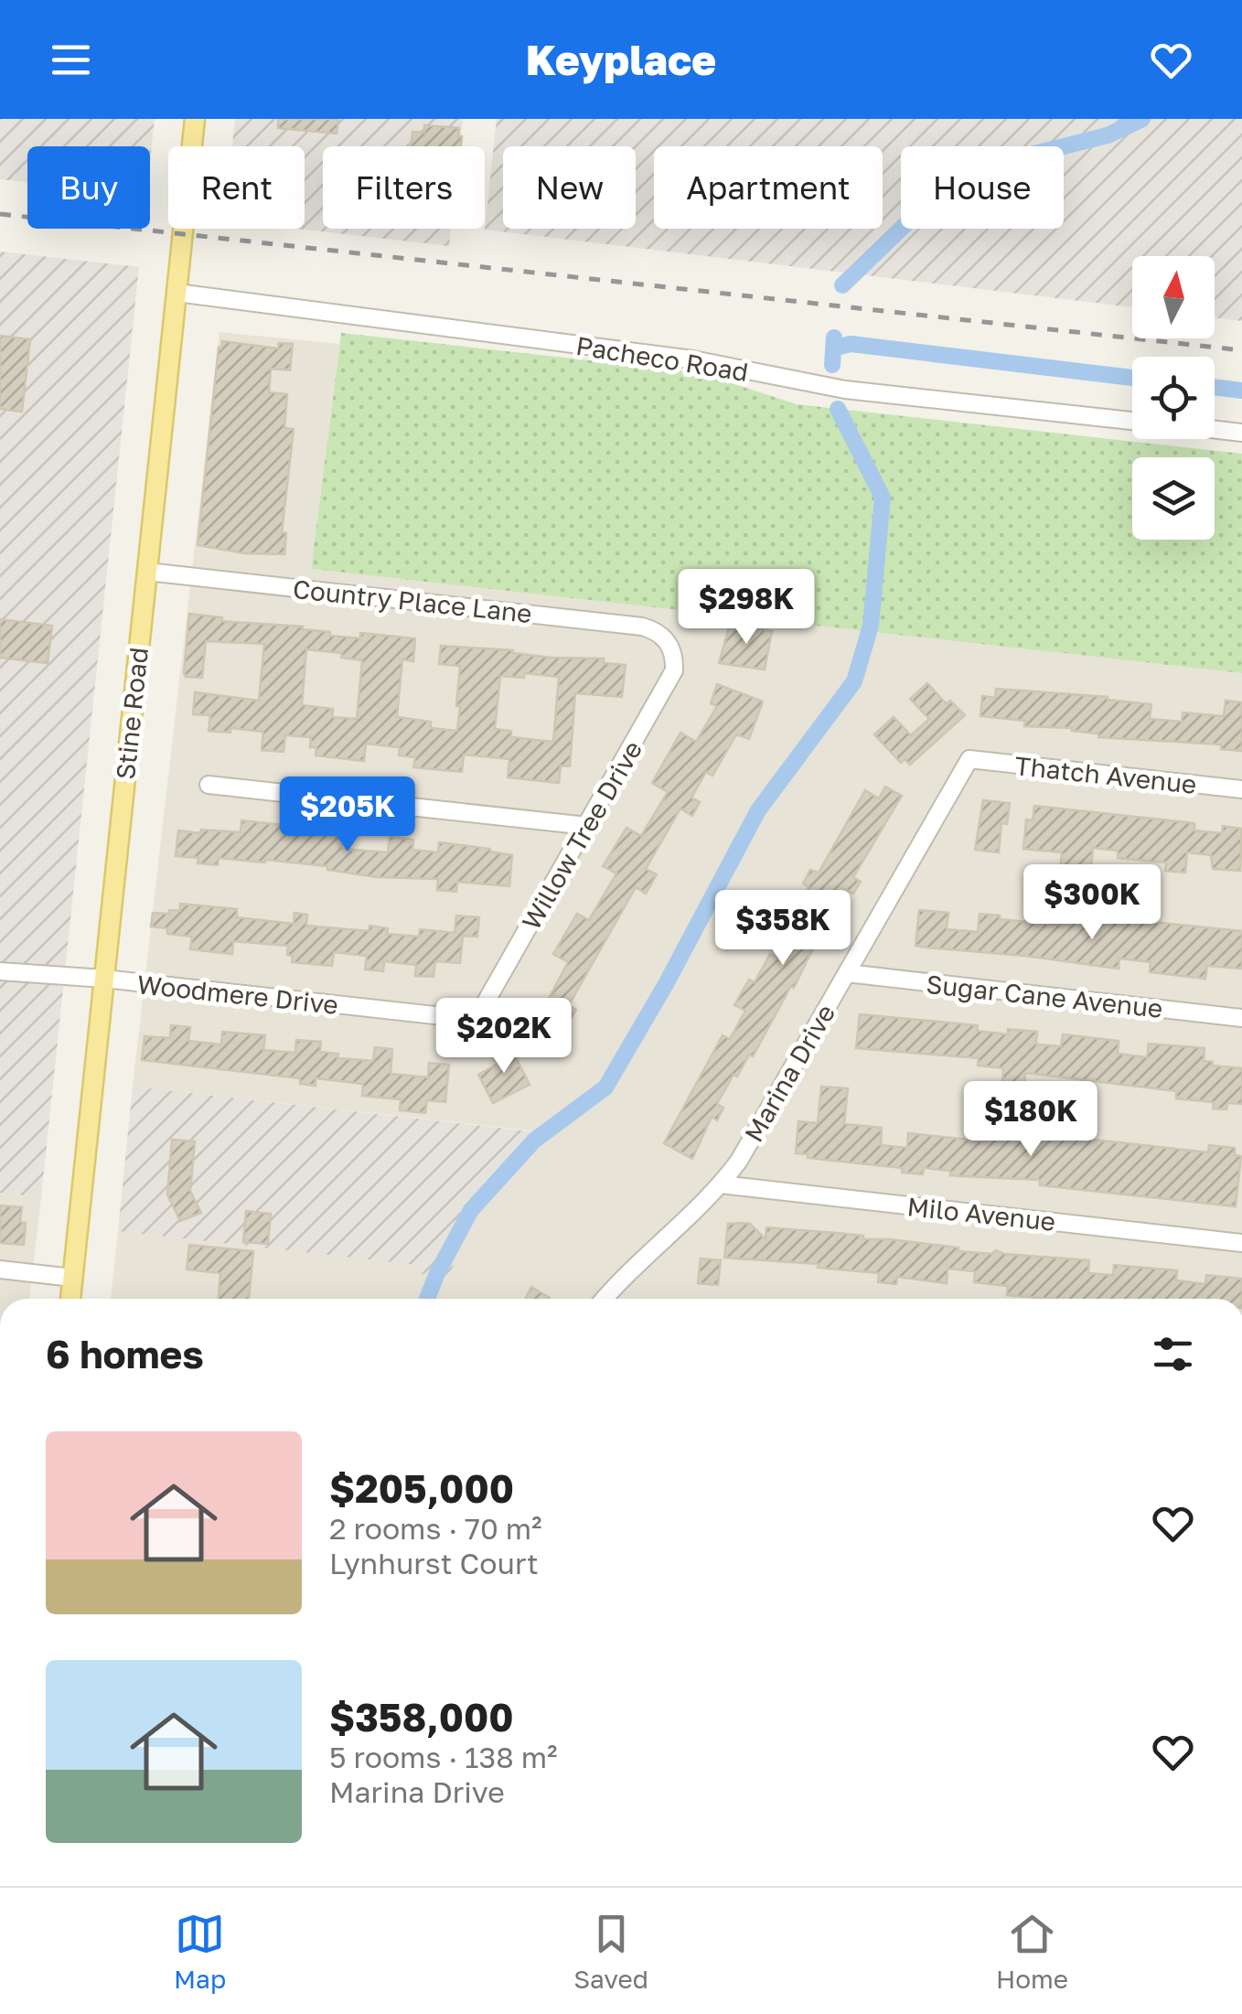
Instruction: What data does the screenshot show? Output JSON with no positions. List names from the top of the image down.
{
  "streets": {
    "main road": ["Stine Road"],
    "street": [
      "Pacheco Road",
      "Country Place Lane",
      "Thatch Avenue",
      "Willow Tree Drive",
      "Woodmere Drive",
      "Sugar Cane Avenue",
      "Marina Drive",
      "Milo Avenue"
    ]
  },
  "crossings": [
    ["Pacheco Road", "Stine Road"],
    ["Country Place Lane", "Stine Road"],
    ["Country Place Lane", "Willow Tree Drive"],
    ["Stine Road", "Woodmere Drive"],
    ["Thatch Avenue", "Marina Drive"],
    ["Willow Tree Drive", "Woodmere Drive"],
    ["Sugar Cane Avenue", "Marina Drive"],
    ["Marina Drive", "Milo Avenue"]
  ],
  "north": "top",
  "page": {
    "header": "Keyplace",
    "chip": [
      "Buy",
      "Rent",
      "Filters",
      "New",
      "Apartment",
      "House"
    ],
    "price": [
      "$298K",
      "$205K",
      "$300K",
      "$358K",
      "$202K",
      "$180K"
    ],
    "heading": "6 homes",
    "list": [
      {
        "name": "$205,000",
        "note": "2 rooms · 70 m² · Lynhurst Court"
      },
      {
        "name": "$358,000",
        "note": "5 rooms · 138 m² · Marina Drive"
      }
    ],
    "tabs": ["Map", "Saved", "Home"]
  }
}
